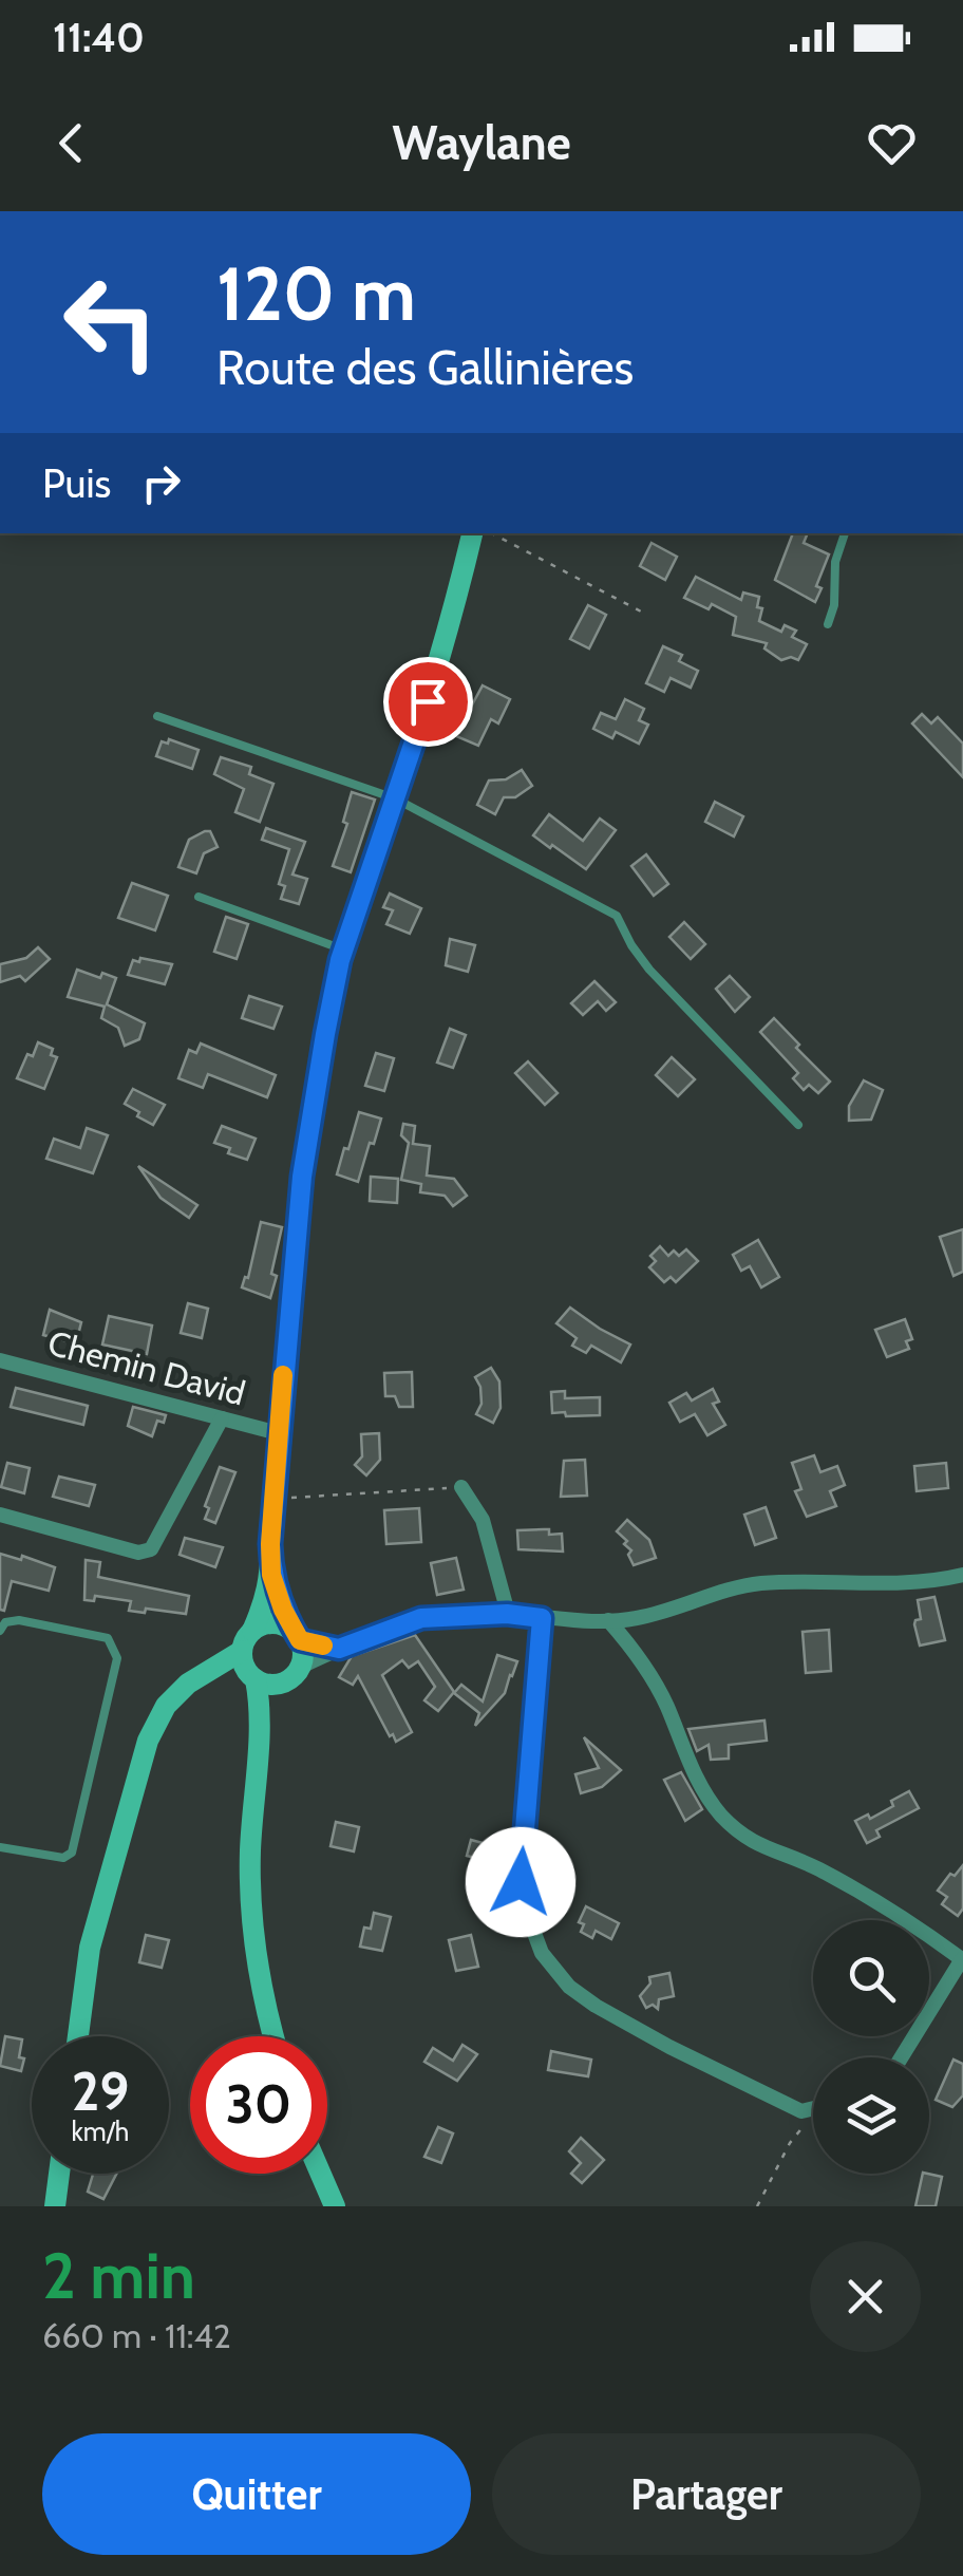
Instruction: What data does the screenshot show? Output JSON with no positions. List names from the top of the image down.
{
  "streets": {
    "street": ["Chemin David"]
  },
  "page": {
    "status": "11:40",
    "header": "Waylane",
    "turn": ["120 m", "Route des Gallinières"],
    "then": "Puis",
    "speed": "29 km/h",
    "limit": "30",
    "heading": ["2 min", "660 m · 11:42"],
    "buttons": ["Quitter", "Partager"]
  }
}
